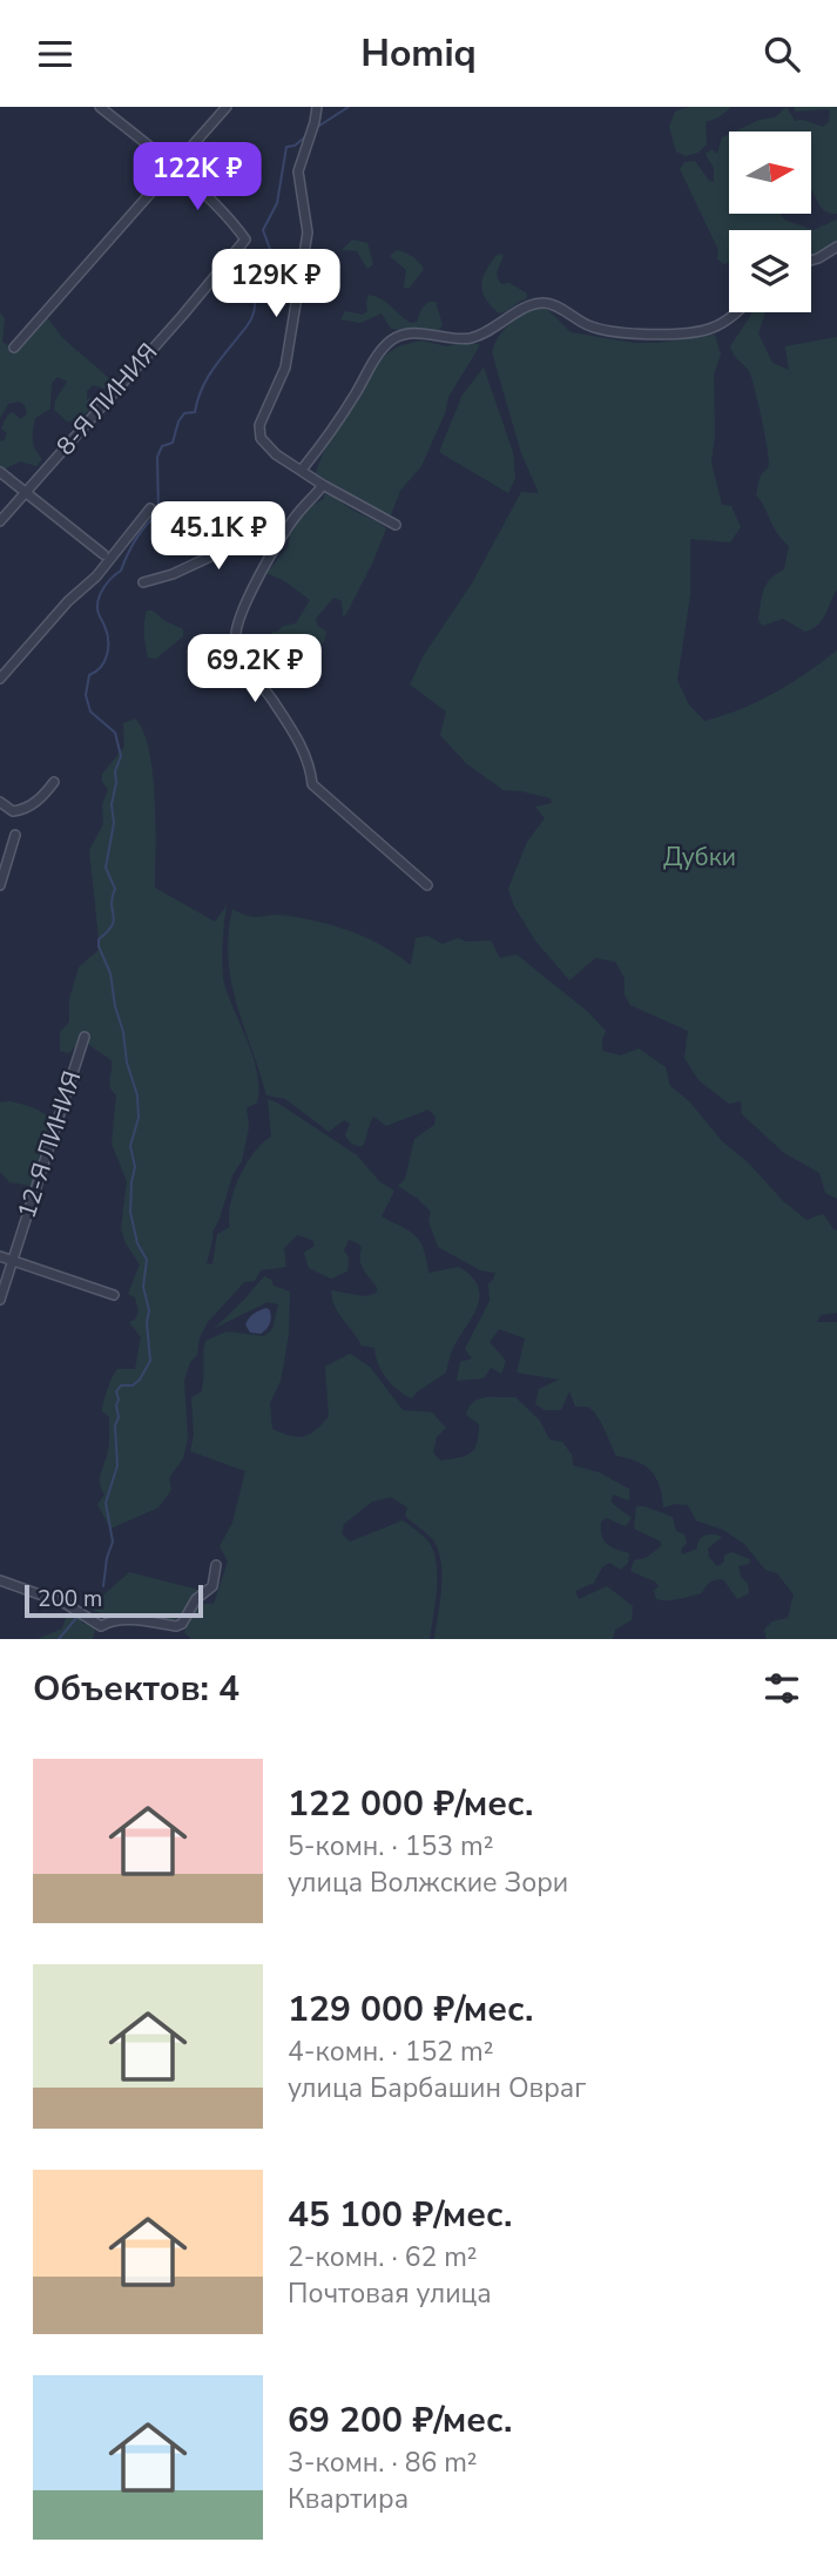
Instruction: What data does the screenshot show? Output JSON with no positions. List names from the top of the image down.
{
  "streets": {
    "street": ["8-Я ЛИНИЯ", "12-Я ЛИНИЯ"]
  },
  "parks": ["Дубки"],
  "scale_bar": "200 m",
  "north": "right",
  "page": {
    "header": "Homiq",
    "price": [
      "122K ₽",
      "129K ₽",
      "45.1K ₽",
      "69.2K ₽"
    ],
    "scale": "200 m",
    "heading": "Объектов: 4",
    "list": [
      {
        "name": "122 000 ₽/мес.",
        "note": "5-комн. · 153 m² · улица Волжские Зори"
      },
      {
        "name": "129 000 ₽/мес.",
        "note": "4-комн. · 152 m² · улица Барбашин Овраг"
      },
      {
        "name": "45 100 ₽/мес.",
        "note": "2-комн. · 62 m² · Почтовая улица"
      },
      {
        "name": "69 200 ₽/мес.",
        "note": "3-комн. · 86 m² · Квартира"
      }
    ]
  }
}
